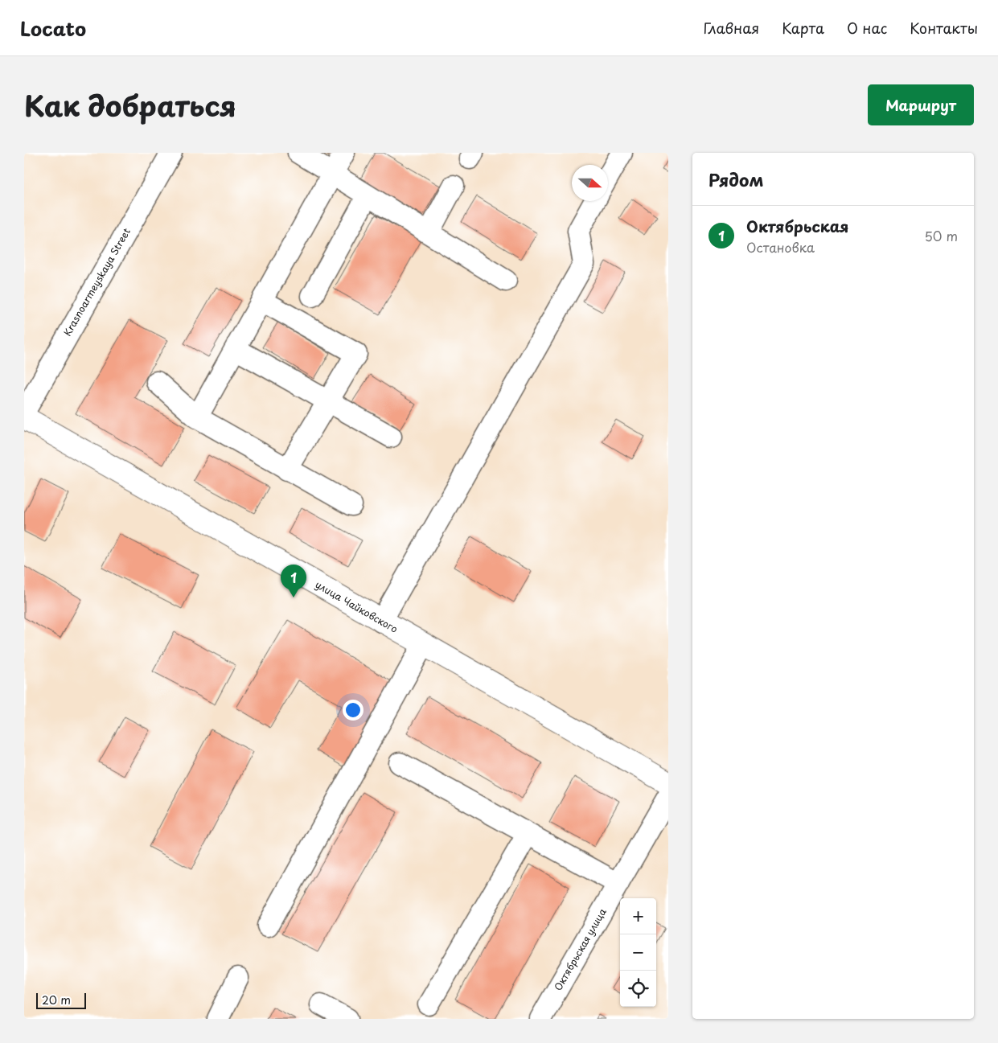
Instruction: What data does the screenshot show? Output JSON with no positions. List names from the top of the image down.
{
  "streets": {
    "main road": ["улица Чайковского"],
    "street": ["Krasnoarmeyskaya Street", "Октябрьская улица"]
  },
  "scale_bar": "20 m",
  "north": "right",
  "page": {
    "header": "Locato",
    "nav": [
      "Главная",
      "Карта",
      "О нас",
      "Контакты"
    ],
    "title": "Как добраться",
    "buttons": "Маршрут",
    "heading": "Рядом",
    "list": [
      {
        "mark": "1",
        "name": "Октябрьская",
        "note": "Остановка",
        "value": "50 m"
      }
    ],
    "pins": "1",
    "map_buttons": ["+", "−"],
    "scale": "20 m"
  }
}
